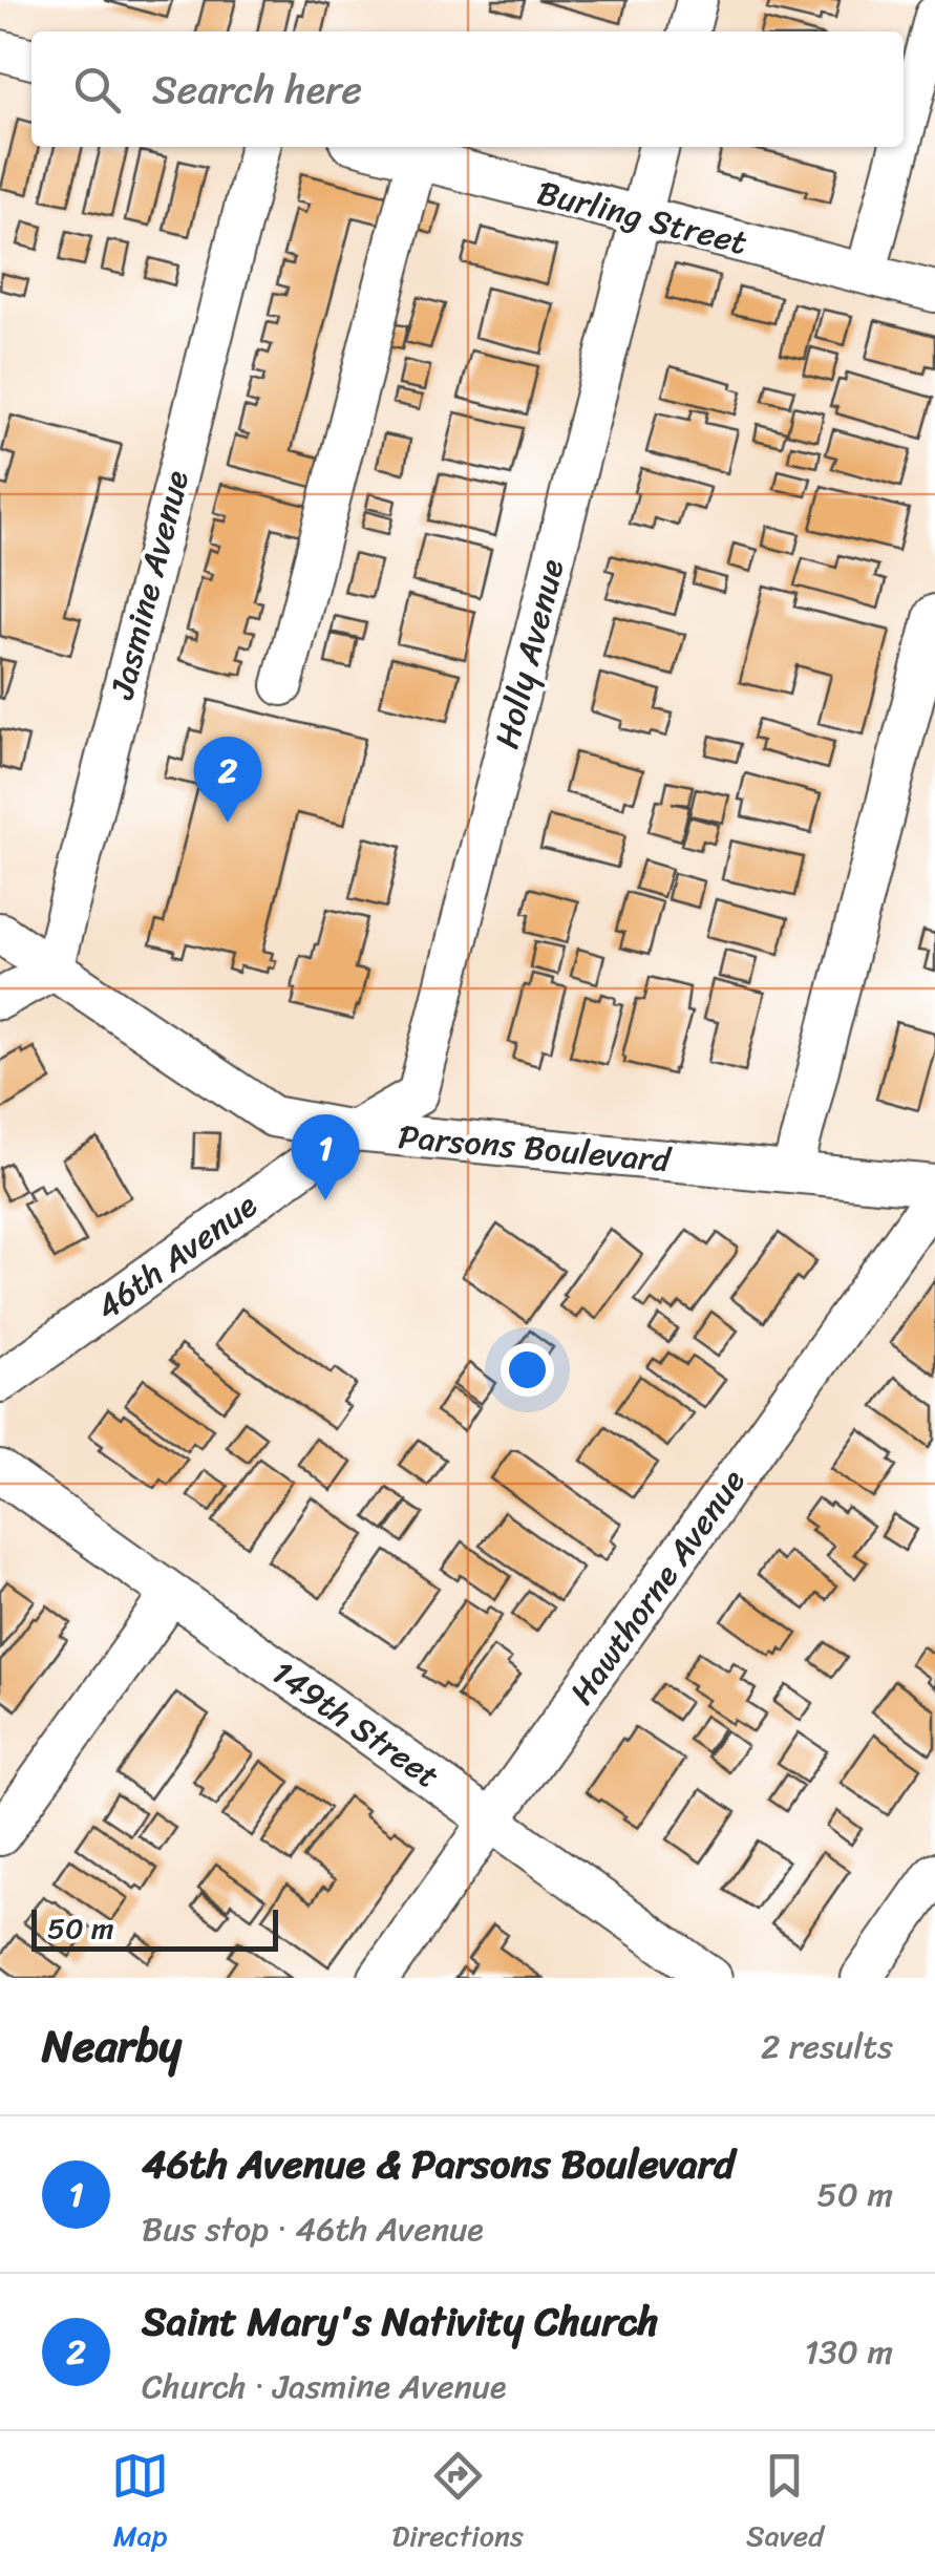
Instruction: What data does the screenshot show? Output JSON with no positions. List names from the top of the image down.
{
  "streets": {
    "street": [
      "Burling Street",
      "Jasmine Avenue",
      "Holly Avenue",
      "Parsons Boulevard",
      "46th Avenue",
      "Hawthorne Avenue",
      "149th Street"
    ]
  },
  "crossings": [
    ["Burling Street", "Holly Avenue"],
    ["Jasmine Avenue", "Parsons Boulevard"],
    ["Holly Avenue", "Parsons Boulevard"],
    ["Holly Avenue", "46th Avenue"],
    ["Parsons Boulevard", "46th Avenue"],
    ["Hawthorne Avenue", "149th Street"]
  ],
  "scale_bar": "50 m",
  "page": {
    "search": "Search here",
    "pins": ["2", "1"],
    "scale": "50 m",
    "heading": ["Nearby", "2 results"],
    "list": [
      {
        "mark": "1",
        "name": "46th Avenue & Parsons Boulevard",
        "note": "Bus stop · 46th Avenue",
        "value": "50 m"
      },
      {
        "mark": "2",
        "name": "Saint Mary's Nativity Church",
        "note": "Church · Jasmine Avenue",
        "value": "130 m"
      }
    ],
    "nav": ["Map", "Directions", "Saved"]
  }
}
